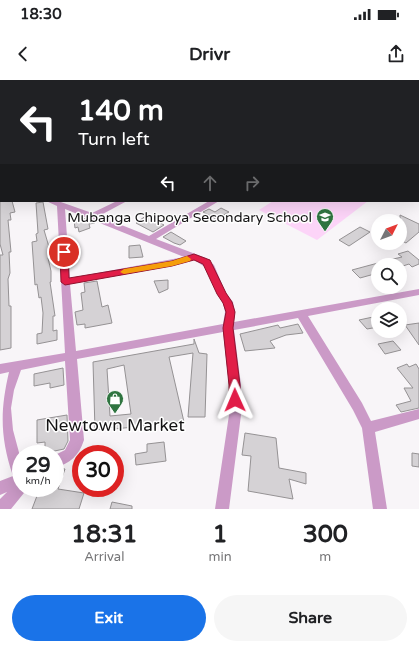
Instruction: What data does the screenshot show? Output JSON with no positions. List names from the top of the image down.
{
  "places": {
    "school or university": ["Mubanga Chipoya Secondary School"],
    "shop": ["Newtown Market"]
  },
  "north": "top right",
  "page": {
    "status": "18:30",
    "header": "Drivr",
    "turn": ["140 m", "Turn left"],
    "speed": "29 km/h",
    "limit": "30",
    "eta": [
      "18:31",
      "Arrival",
      "1",
      "min",
      "300",
      "m"
    ],
    "buttons": ["Exit", "Share"]
  }
}
